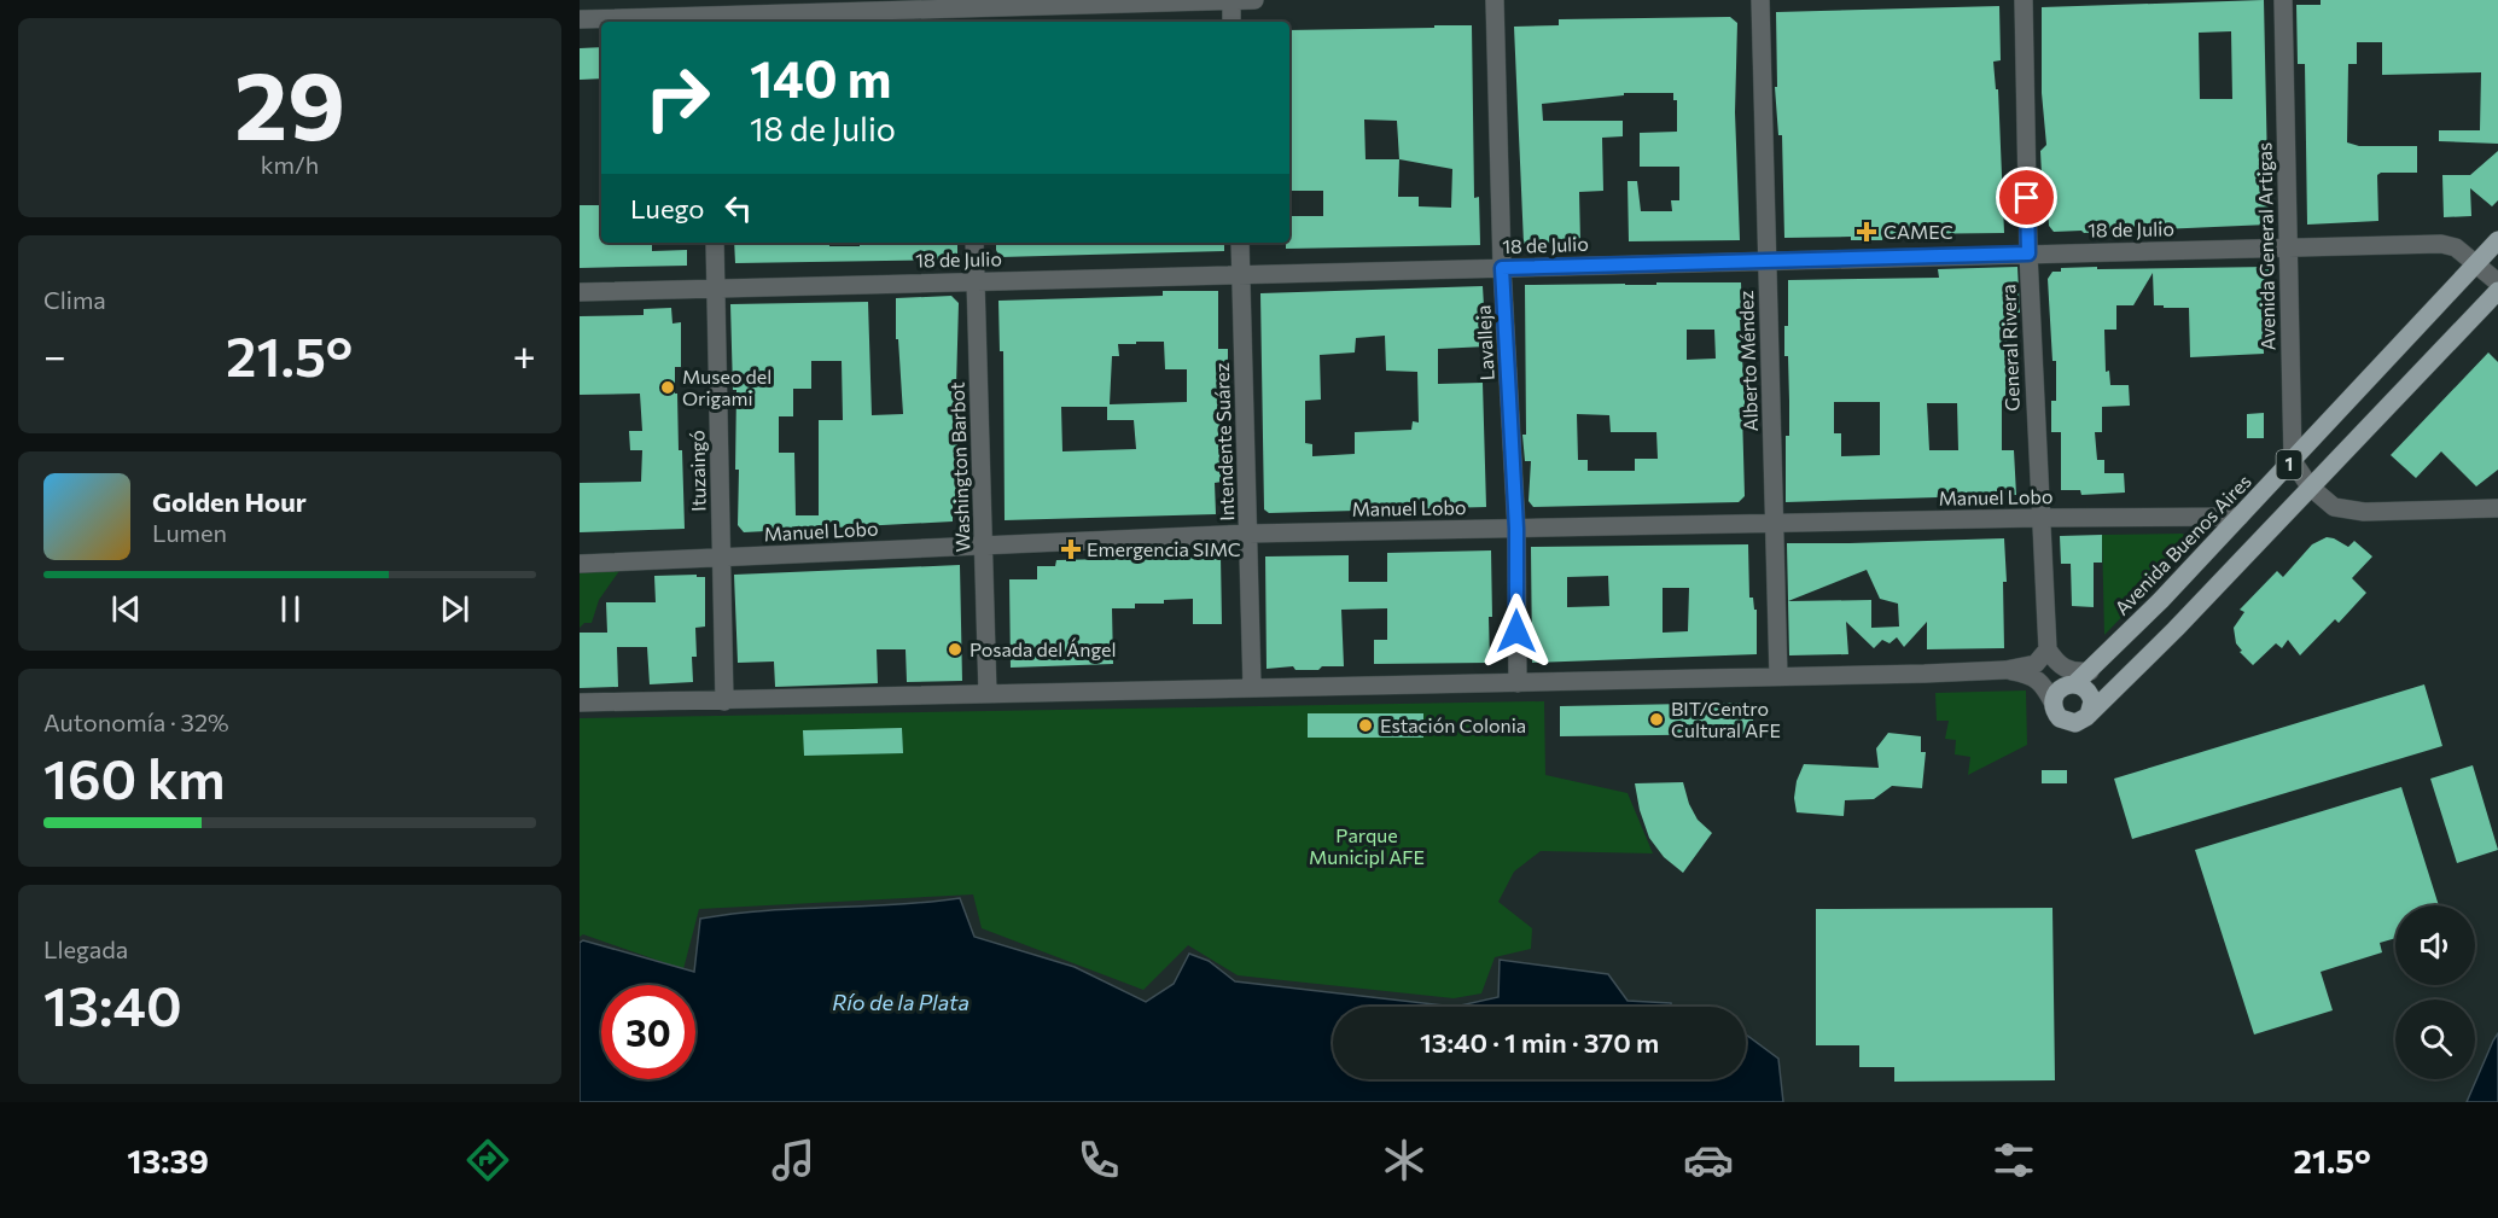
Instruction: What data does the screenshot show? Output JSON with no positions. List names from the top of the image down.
{
  "streets": {
    "main road": ["1", "Avenida Buenos Aires"],
    "street": [
      "18 de Julio",
      "Avenida General Artigas",
      "Lavalleja",
      "General Rivera",
      "Alberto Méndez",
      "Intendente Suárez",
      "Washington Barbot",
      "Ituzaingó",
      "Manuel Lobo"
    ]
  },
  "crossings": [
    ["18 de Julio", "Avenida General Artigas"],
    ["18 de Julio", "Lavalleja"],
    ["18 de Julio", "General Rivera"],
    ["18 de Julio", "Alberto Méndez"],
    ["18 de Julio", "Intendente Suárez"],
    ["18 de Julio", "Washington Barbot"],
    ["18 de Julio", "Ituzaingó"],
    ["18 de Julio", "Avenida Buenos Aires"],
    ["Avenida General Artigas", "Avenida Buenos Aires"],
    ["Lavalleja", "Manuel Lobo"],
    ["General Rivera", "Manuel Lobo"],
    ["Alberto Méndez", "Manuel Lobo"],
    ["Intendente Suárez", "Manuel Lobo"],
    ["1", "Avenida Buenos Aires"],
    ["Washington Barbot", "Manuel Lobo"],
    ["Ituzaingó", "Manuel Lobo"],
    ["Manuel Lobo", "Avenida Buenos Aires"]
  ],
  "water": ["Río de la Plata"],
  "parks": ["Parque Municipl AFE"],
  "places": {
    "health": ["CAMEC", "Emergencia SIMC"],
    "other": [
      "Museo del Origami",
      "Posada del Ángel",
      "BIT/Centro Cultural AFE",
      "Estación Colonia"
    ]
  },
  "page": {
    "tile": [
      ["29", "km/h"],
      "Clima",
      ["Autonomía · 32%", "160 km"],
      ["Llegada", "13:40"]
    ],
    "turn": ["140 m", "18 de Julio"],
    "then": "Luego",
    "heat": ["−", "21.5°", "+"],
    "song": ["Golden Hour", "Lumen"],
    "limit": "30",
    "trip": "13:40 · 1 min · 370 m",
    "tabs": ["13:39", "21.5°"]
  }
}
